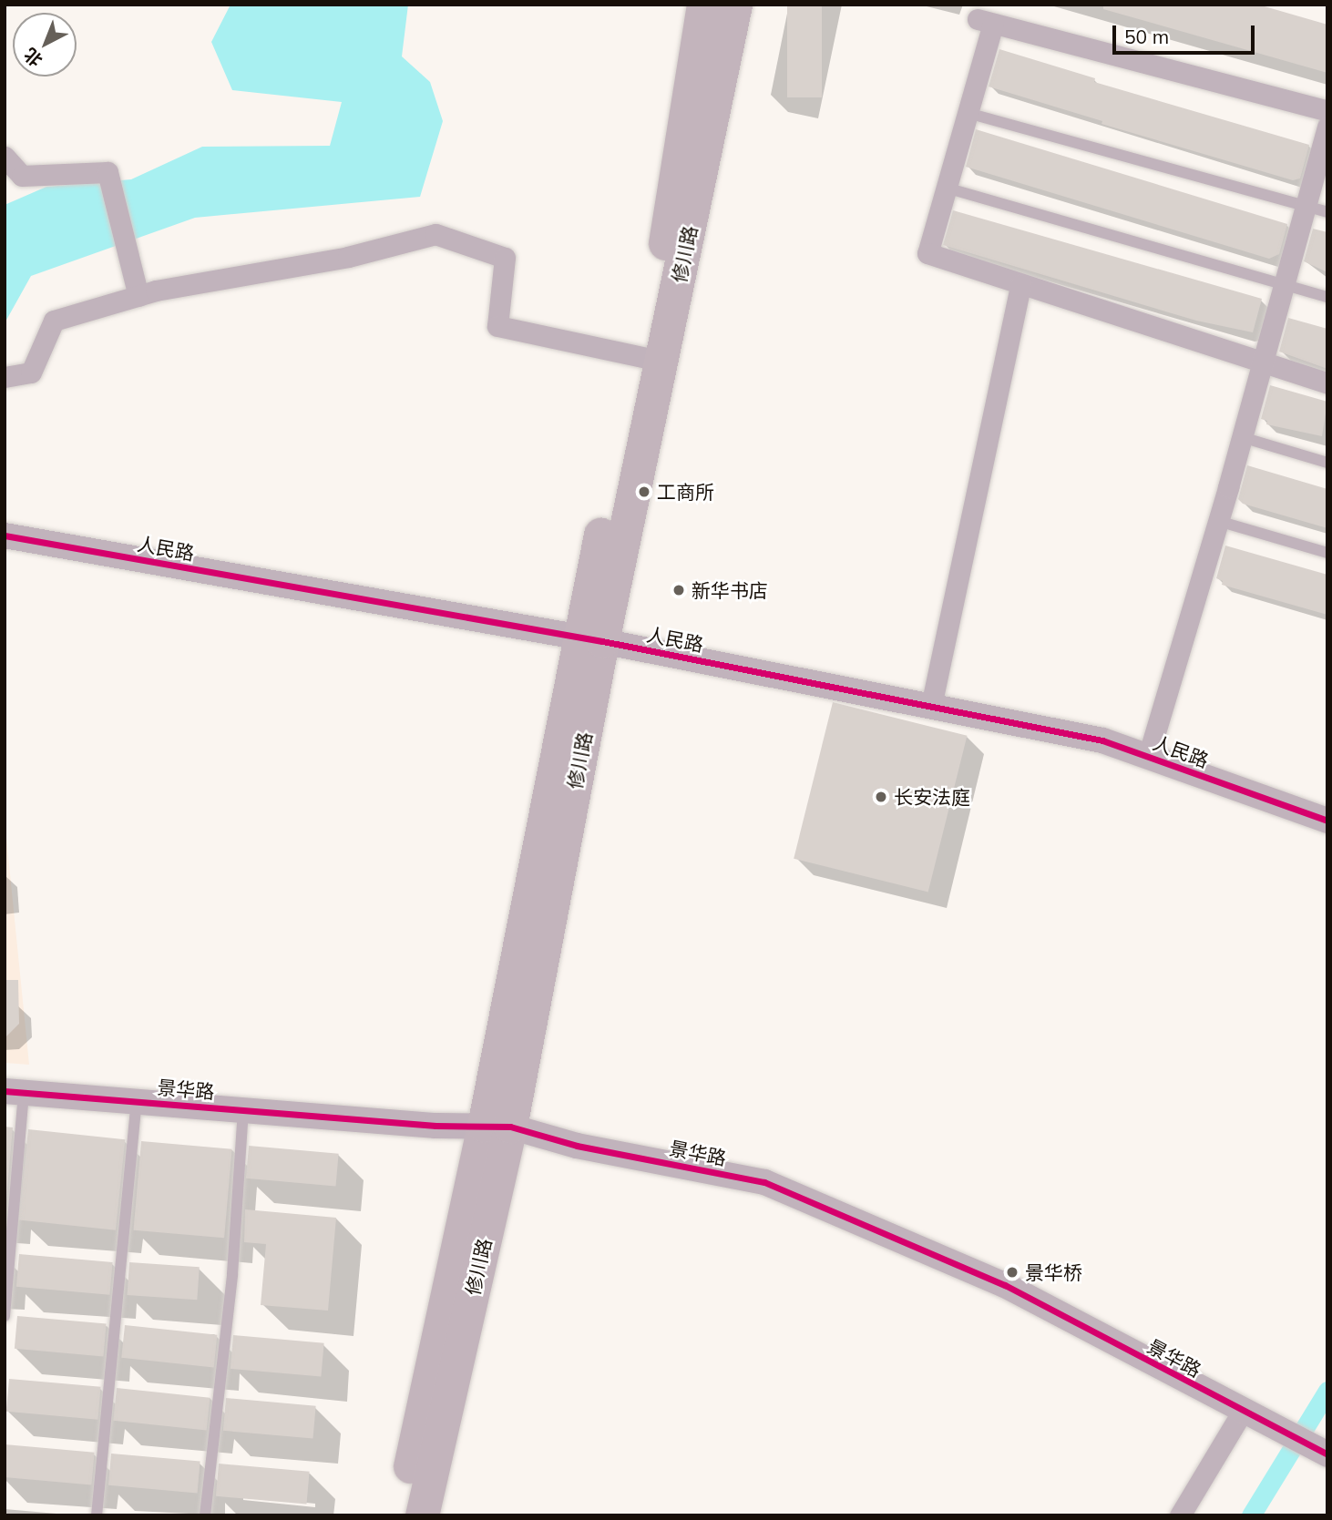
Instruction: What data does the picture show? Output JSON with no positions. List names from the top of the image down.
{
  "streets": {
    "main road": ["修川路"],
    "street": ["人民路", "景华路"]
  },
  "crossings": [
    ["修川路", "人民路"],
    ["修川路", "景华路"]
  ],
  "places": [
    "工商所",
    "新华书店",
    "长安法庭",
    "景华桥"
  ],
  "scale_bar": "50 m",
  "north": "bottom left"
}
